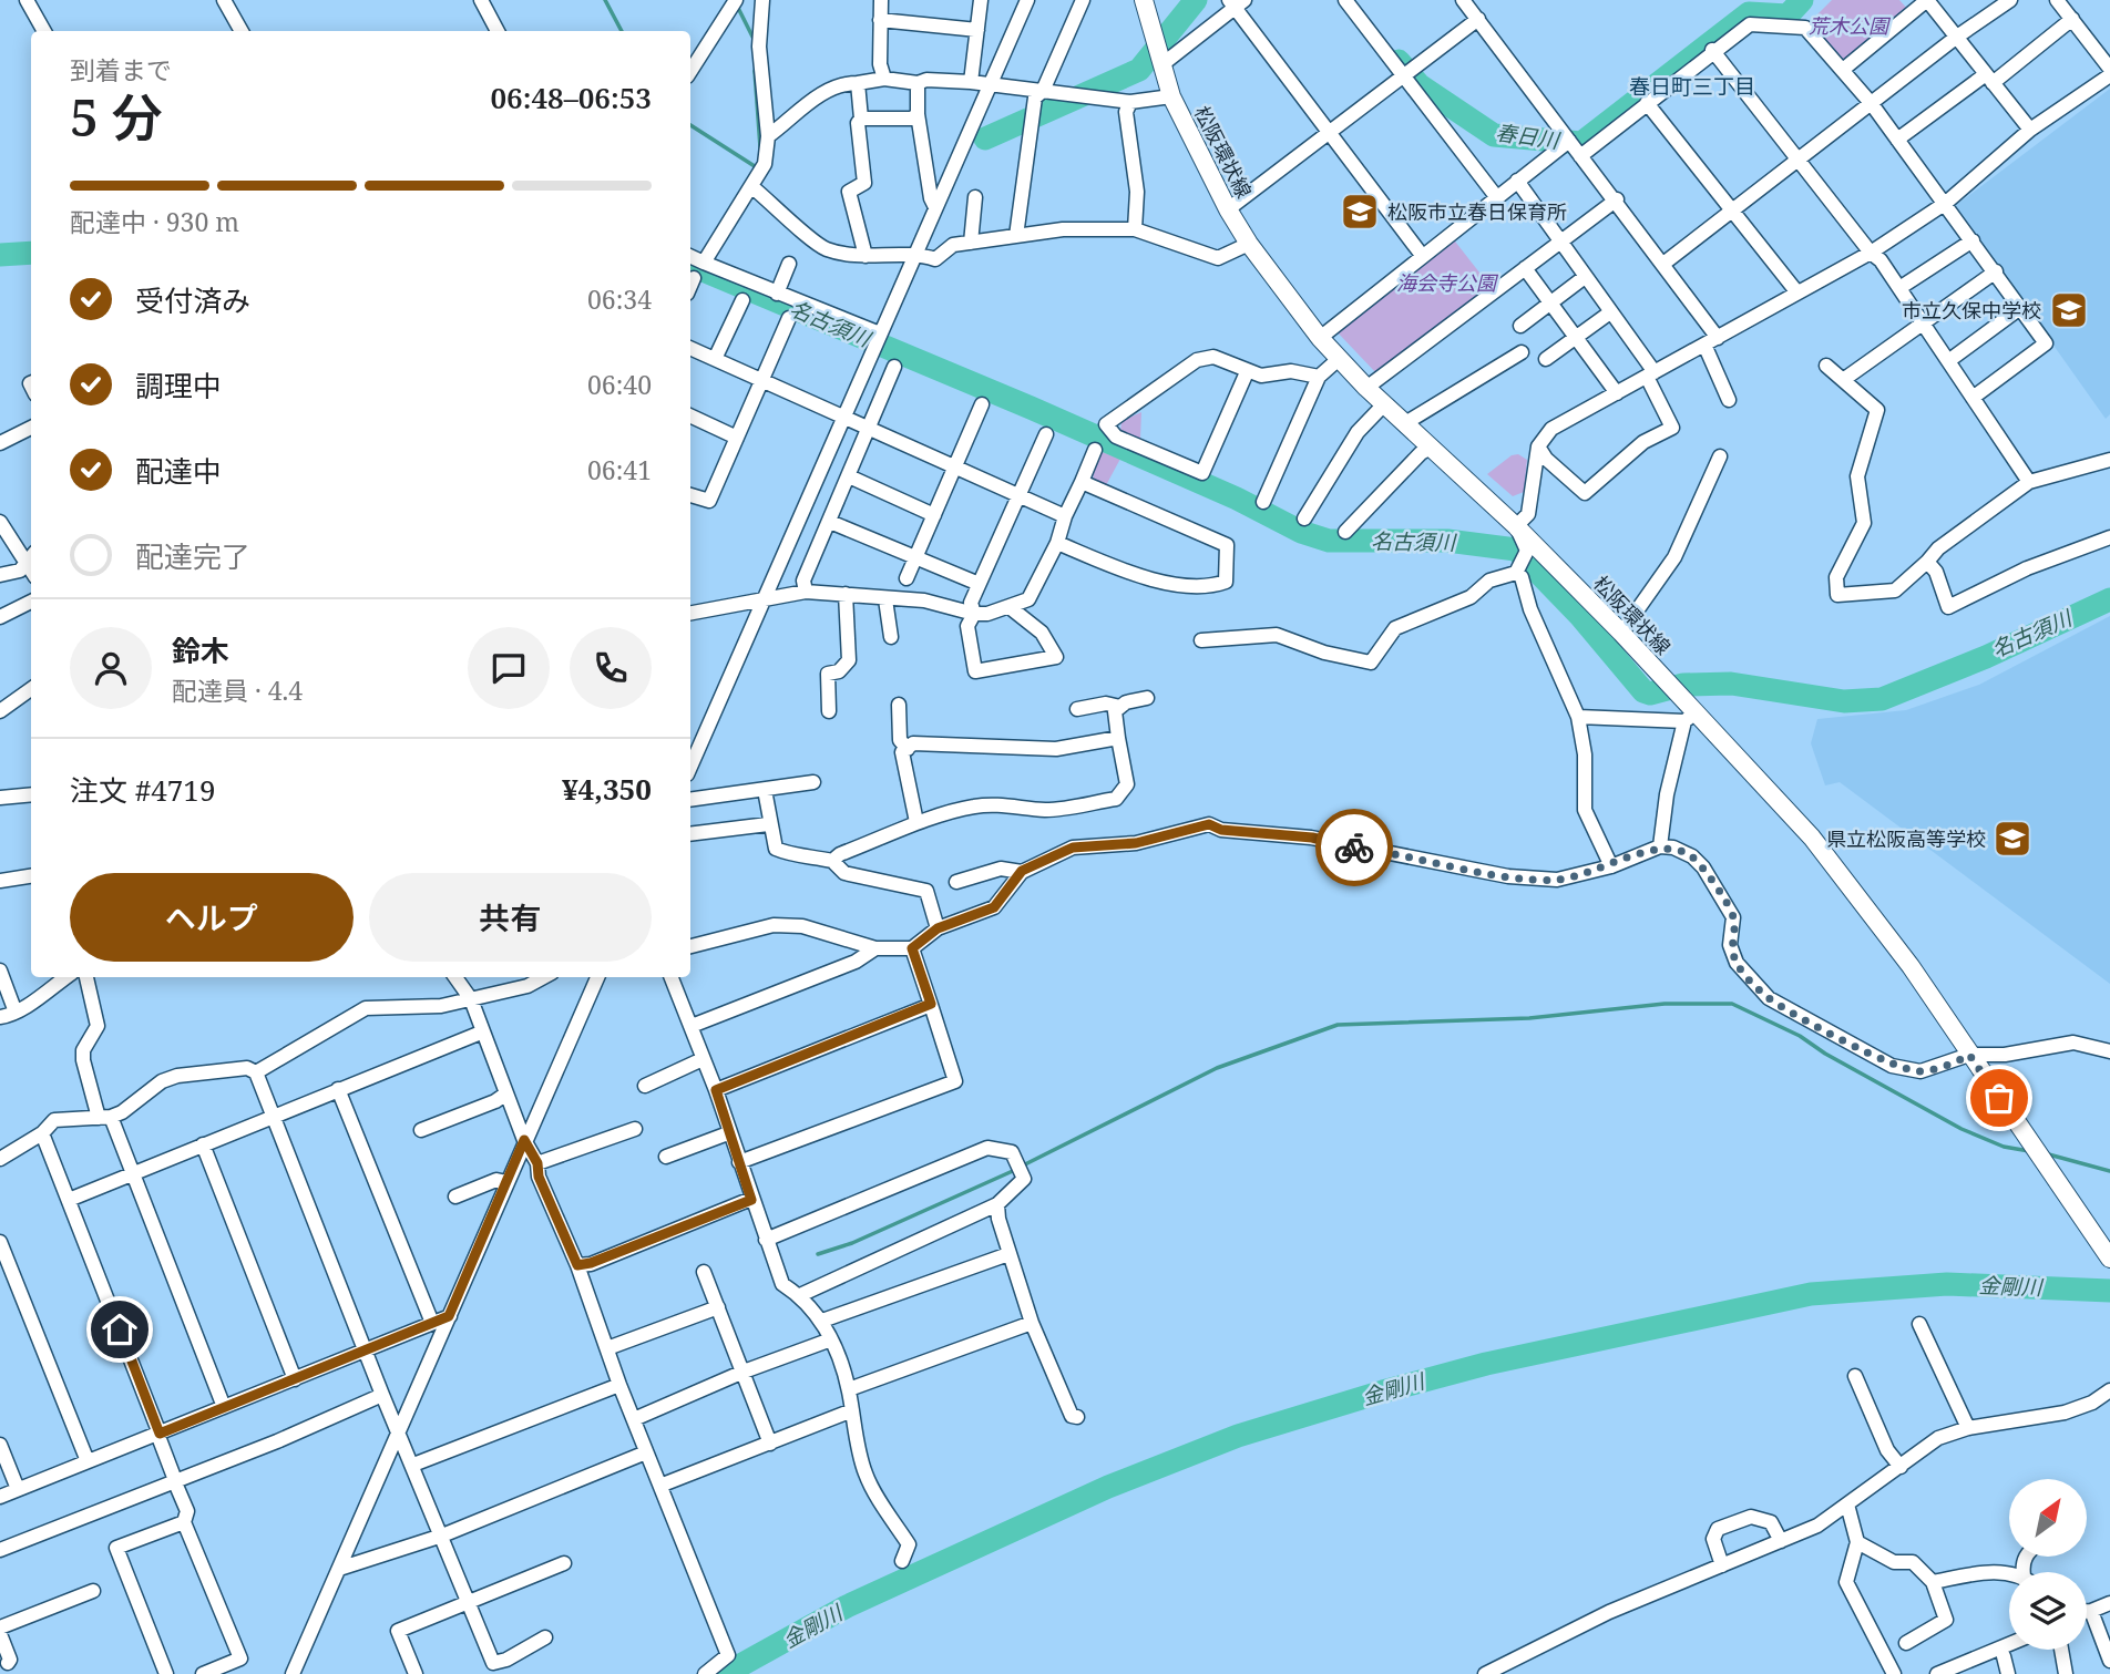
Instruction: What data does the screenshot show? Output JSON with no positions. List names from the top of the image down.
{
  "streets": {
    "main road": ["松阪環状線"]
  },
  "districts": ["春日町三丁目"],
  "water": ["春日川", "名古須川", "金剛川"],
  "parks": ["荒木公園", "海会寺公園"],
  "places": {
    "school or university": ["松阪市立春日保育所", "市立久保中学校", "県立松阪高等学校"]
  },
  "north": "top right",
  "page": {
    "heading": ["5 分", "到着まで", "06:48–06:53"],
    "panel": [
      "鈴木",
      "配達員 · 4.4",
      "注文 #4719",
      "¥4,350"
    ],
    "bar": "配達中 · 930 m",
    "list": [
      ["受付済み", "06:34"],
      ["調理中", "06:40"],
      ["配達中", "06:41"],
      "配達完了"
    ],
    "buttons": ["ヘルプ", "共有"]
  }
}
